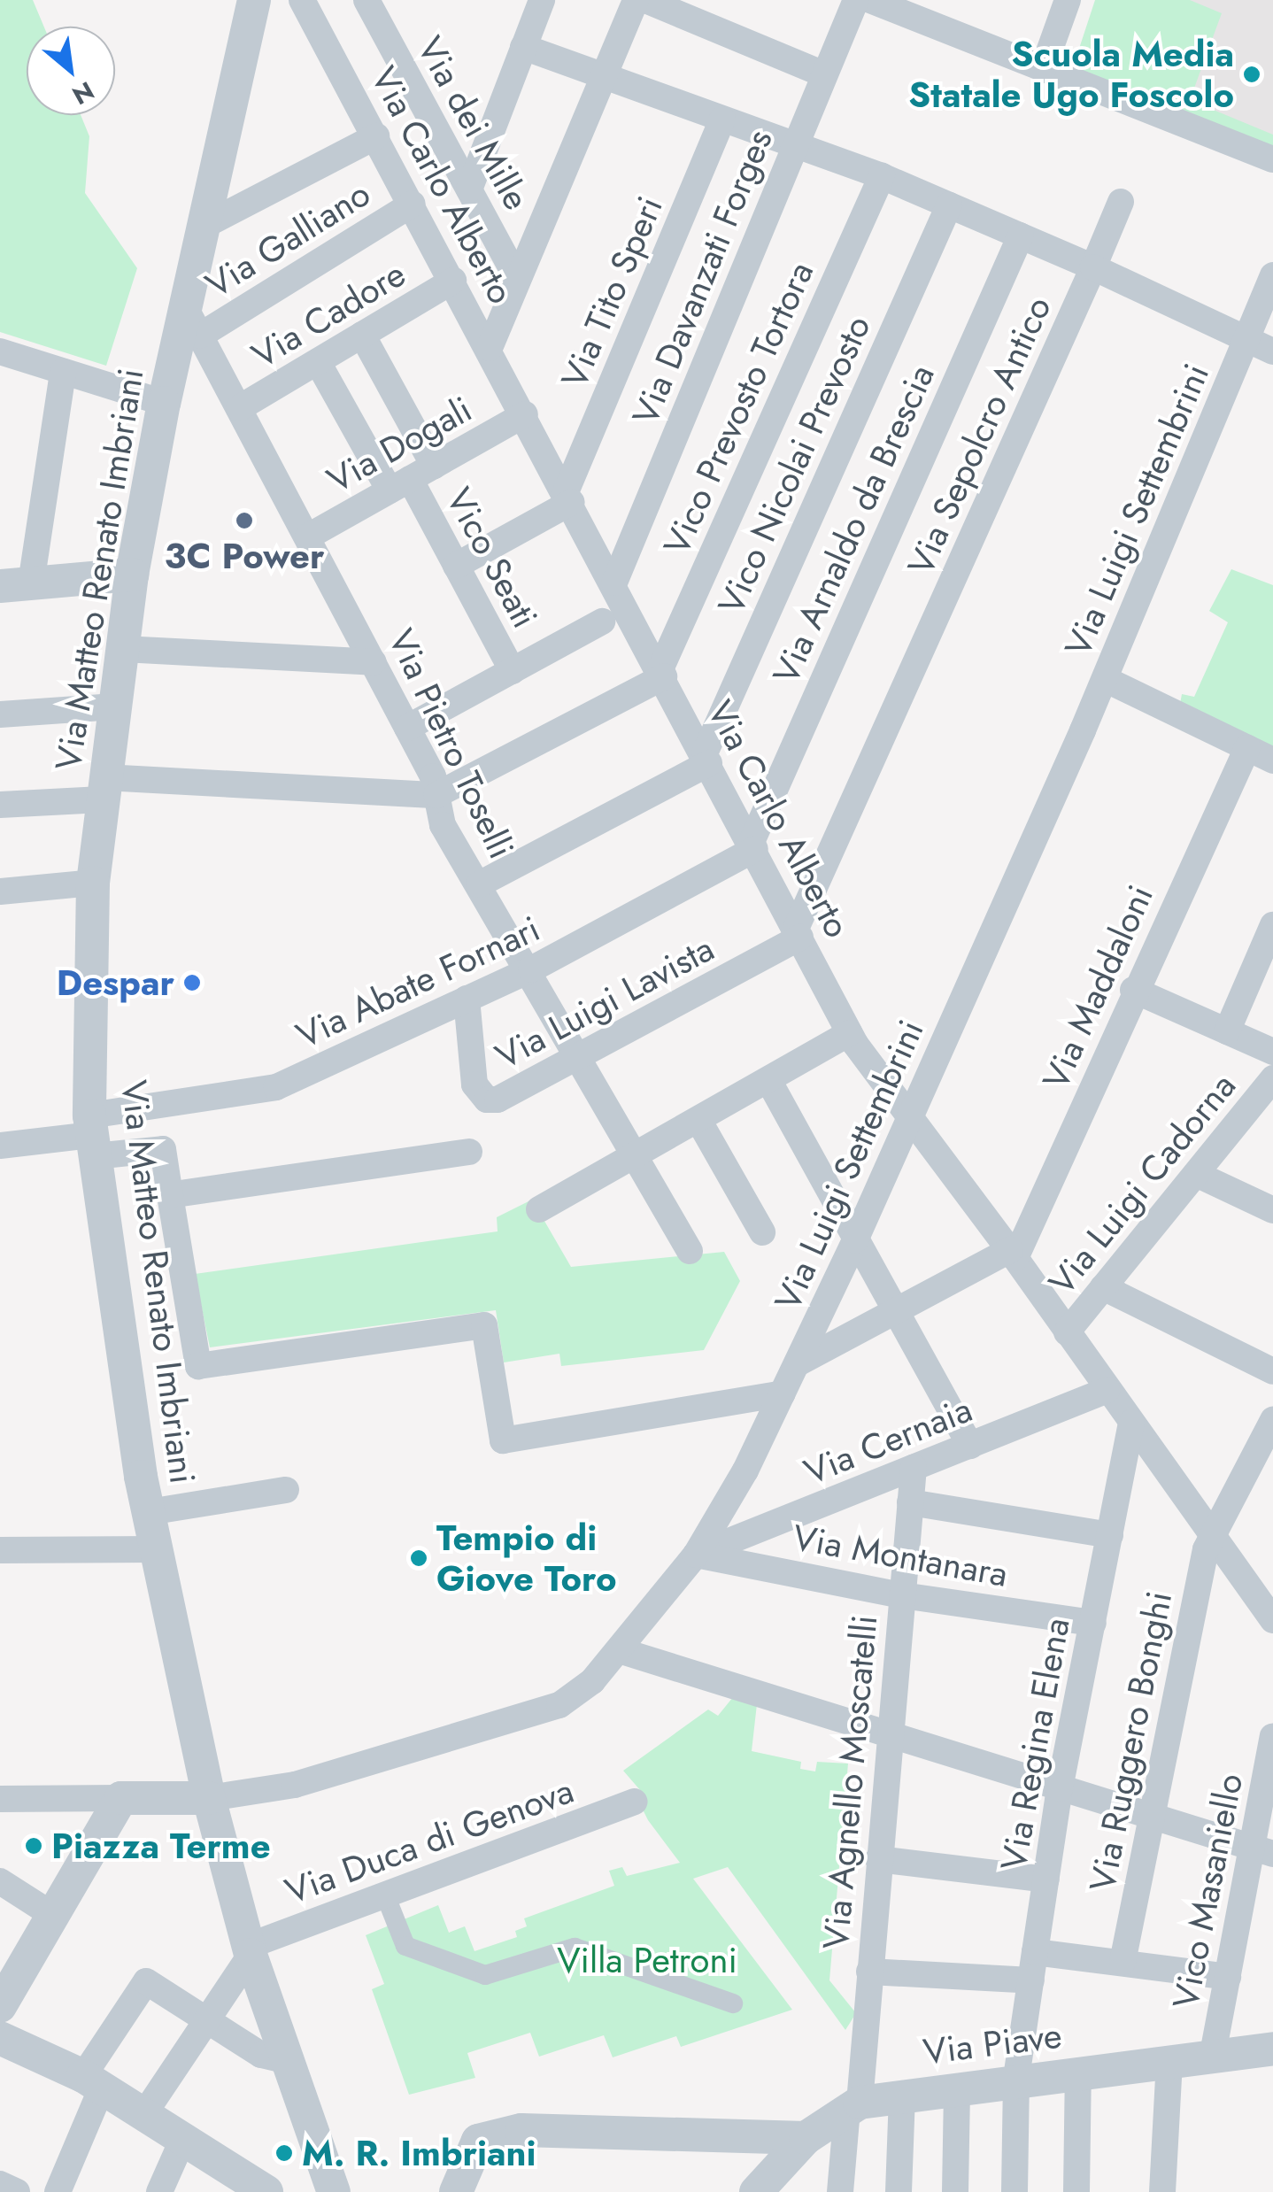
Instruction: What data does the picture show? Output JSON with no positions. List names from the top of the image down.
{
  "streets": {
    "street": [
      "Via dei Mille",
      "Via Carlo Alberto",
      "Via Galliano",
      "Via Davanzati Forges",
      "Via Tito Speri",
      "Via Cadore",
      "Vico Prevosto Tortora",
      "Via Sepolcro Antico",
      "Via Dogali",
      "Vico Nicolai Prevosto",
      "Via Luigi Settembrini",
      "Via Arnaldo da Brescia",
      "Vico Seati",
      "Via Matteo Renato Imbriani",
      "Via Pietro Toselli",
      "Via Abate Fornari",
      "Via Maddaloni",
      "Via Luigi Lavista",
      "Via Luigi Cadorna",
      "Via Cernaia",
      "Via Montanara",
      "Via Ruggero Bonghi",
      "Via Regina Elena",
      "Via Agnello Moscatelli",
      "Via Duca di Genova",
      "Vico Masaniello",
      "Via Piave"
    ]
  },
  "crossings": [
    ["Via Carlo Alberto", "Via Galliano"],
    ["Via Carlo Alberto", "Via Davanzati Forges"],
    ["Via Carlo Alberto", "Via Tito Speri"],
    ["Via Carlo Alberto", "Via Cadore"],
    ["Via Carlo Alberto", "Vico Prevosto Tortora"],
    ["Via Carlo Alberto", "Via Sepolcro Antico"],
    ["Via Carlo Alberto", "Via Dogali"],
    ["Via Carlo Alberto", "Vico Nicolai Prevosto"],
    ["Via Carlo Alberto", "Via Luigi Settembrini"],
    ["Via Carlo Alberto", "Via Arnaldo da Brescia"],
    ["Via Carlo Alberto", "Via Abate Fornari"],
    ["Via Carlo Alberto", "Via Maddaloni"],
    ["Via Carlo Alberto", "Via Luigi Lavista"],
    ["Via Carlo Alberto", "Via Luigi Cadorna"],
    ["Via Carlo Alberto", "Via Cernaia"],
    ["Via Carlo Alberto", "Via Ruggero Bonghi"],
    ["Via Carlo Alberto", "Via Regina Elena"],
    ["Via Galliano", "Via Matteo Renato Imbriani"],
    ["Via Galliano", "Via Pietro Toselli"],
    ["Via Davanzati Forges", "Via Sepolcro Antico"],
    ["Via Tito Speri", "Via Sepolcro Antico"],
    ["Via Cadore", "Vico Seati"],
    ["Via Cadore", "Via Pietro Toselli"],
    ["Vico Prevosto Tortora", "Via Sepolcro Antico"],
    ["Via Sepolcro Antico", "Vico Nicolai Prevosto"],
    ["Via Sepolcro Antico", "Via Arnaldo da Brescia"],
    ["Via Sepolcro Antico", "Via Luigi Lavista"],
    ["Via Dogali", "Vico Seati"],
    ["Via Dogali", "Via Pietro Toselli"],
    ["Via Luigi Settembrini", "Via Matteo Renato Imbriani"],
    ["Via Luigi Settembrini", "Via Cernaia"],
    ["Via Luigi Settembrini", "Via Montanara"],
    ["Via Arnaldo da Brescia", "Via Abate Fornari"],
    ["Via Matteo Renato Imbriani", "Via Pietro Toselli"],
    ["Via Matteo Renato Imbriani", "Via Abate Fornari"],
    ["Via Matteo Renato Imbriani", "Via Duca di Genova"],
    ["Via Pietro Toselli", "Via Abate Fornari"],
    ["Via Pietro Toselli", "Via Luigi Lavista"],
    ["Via Abate Fornari", "Via Luigi Lavista"],
    ["Via Cernaia", "Via Montanara"],
    ["Via Cernaia", "Via Agnello Moscatelli"],
    ["Via Montanara", "Via Regina Elena"],
    ["Via Montanara", "Via Agnello Moscatelli"],
    ["Via Regina Elena", "Via Piave"],
    ["Via Agnello Moscatelli", "Via Piave"],
    ["Vico Masaniello", "Via Piave"]
  ],
  "parks": ["Villa Petroni"],
  "places": [
    "Scuola Media Statale Ugo Foscolo",
    "3C Power",
    "Despar",
    "Tempio di Giove Toro",
    "Piazza Terme",
    "M. R. Imbriani"
  ],
  "north": "bottom right"
}
